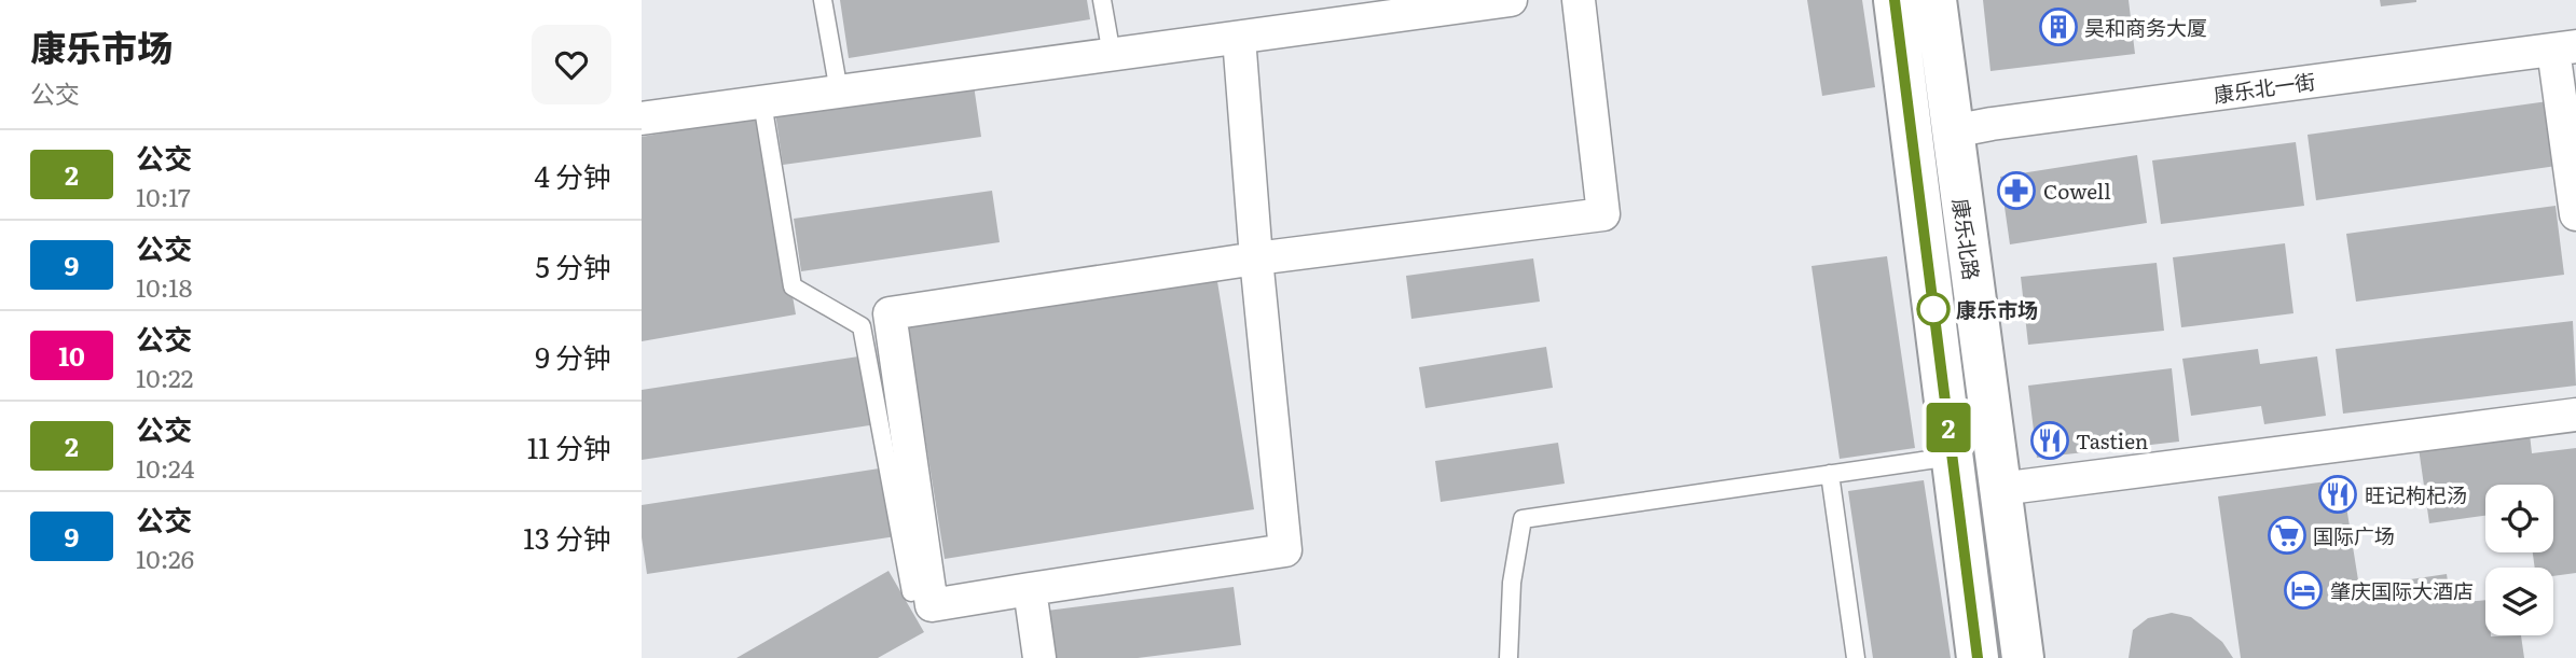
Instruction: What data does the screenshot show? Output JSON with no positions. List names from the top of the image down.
{
  "streets": {
    "main road": ["康乐北路"],
    "street": ["康乐北一街"]
  },
  "crossings": [
    ["康乐北一街", "康乐北路"]
  ],
  "places": {
    "building": ["昊和商务大厦"],
    "pharmacy": ["Cowell"],
    "other": ["康乐市场"],
    "restaurant": ["Tastien", "旺记枸杞汤"],
    "supermarket": ["国际广场"],
    "hotel": ["肇庆国际大酒店"]
  },
  "lines": ["bus line 2"],
  "page": {
    "heading": ["康乐市场", "公交"],
    "on_map": "2",
    "list": [
      {
        "mark": "2",
        "name": "公交",
        "note": "10:17",
        "value": "4 分钟"
      },
      {
        "mark": "9",
        "name": "公交",
        "note": "10:18",
        "value": "5 分钟"
      },
      {
        "mark": "10",
        "name": "公交",
        "note": "10:22",
        "value": "9 分钟"
      },
      {
        "mark": "2",
        "name": "公交",
        "note": "10:24",
        "value": "11 分钟"
      },
      {
        "mark": "9",
        "name": "公交",
        "note": "10:26",
        "value": "13 分钟"
      }
    ]
  }
}
